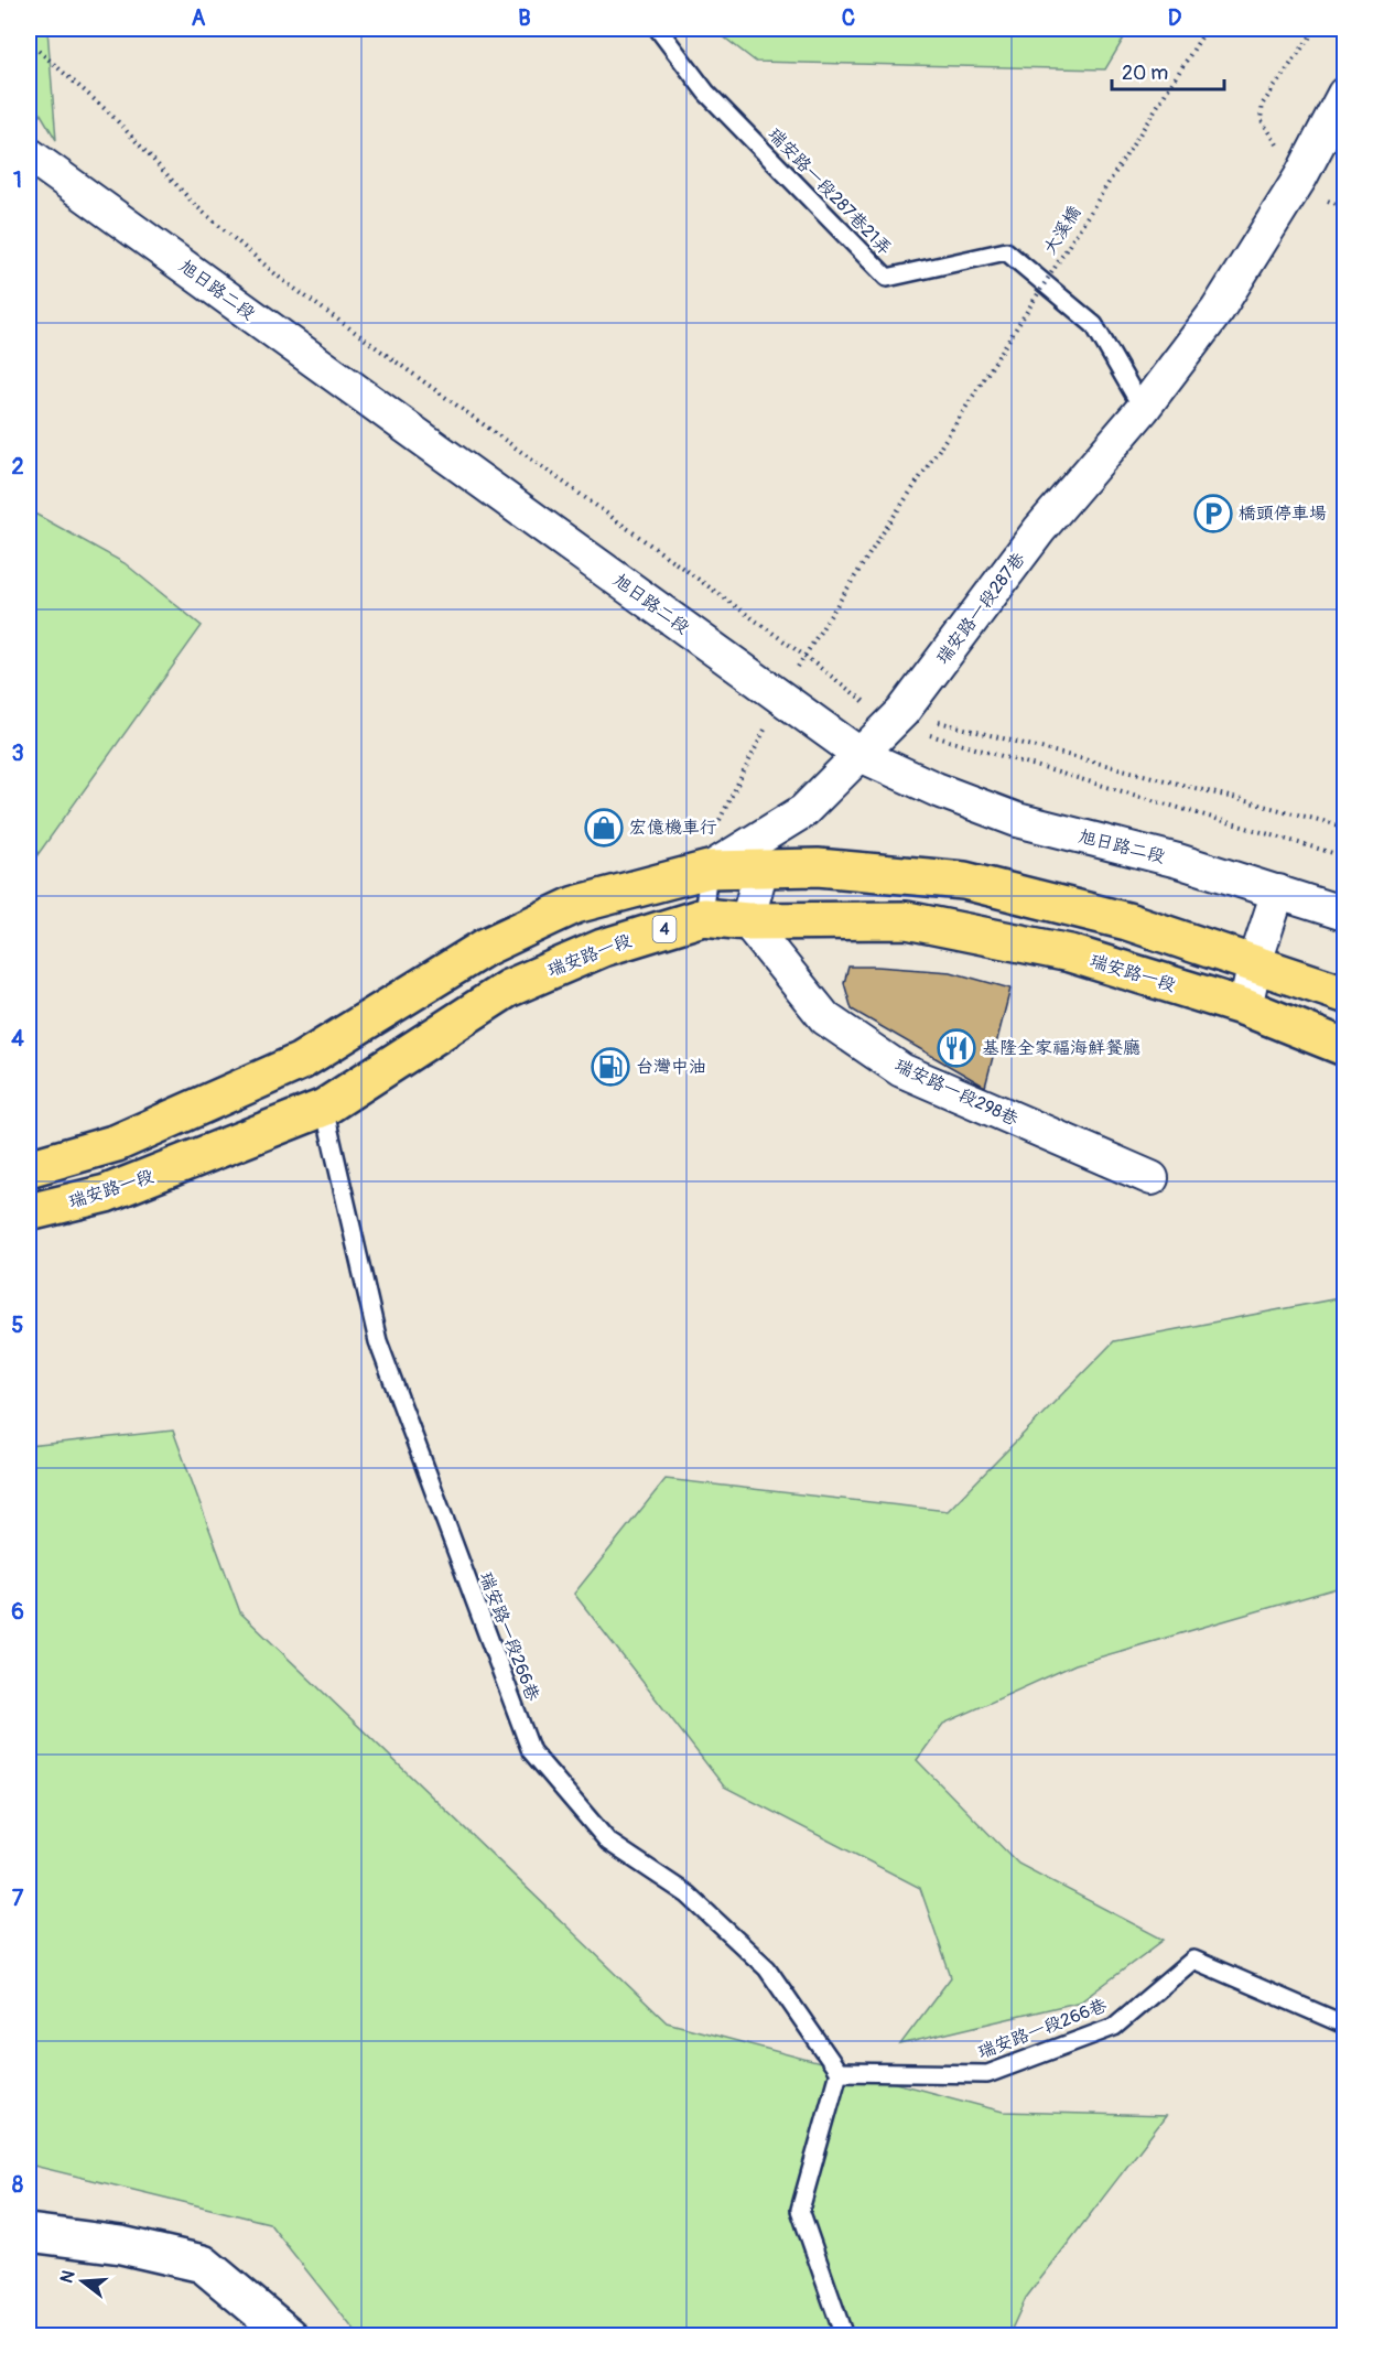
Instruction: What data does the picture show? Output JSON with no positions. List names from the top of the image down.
{
  "streets": {
    "main road": ["4", "瑞安路一段"],
    "street": ["旭日路二段", "瑞安路一段287巷", "瑞安路一段298巷"],
    "lane": ["瑞安路一段287巷21弄", "瑞安路一段266巷"],
    "path": ["大溪橋"]
  },
  "crossings": [
    ["瑞安路一段287巷21弄", "瑞安路一段287巷"],
    ["大溪橋", "旭日路二段"],
    ["大溪橋", "瑞安路一段287巷"],
    ["旭日路二段", "瑞安路一段287巷"],
    ["瑞安路一段", "瑞安路一段298巷"],
    ["瑞安路一段", "瑞安路一段266巷"]
  ],
  "places": {
    "parking": ["橋頭停車場"],
    "shop": ["宏億機車行"],
    "restaurant": ["基隆全家福海鮮餐廳"],
    "fuel station": ["台灣中油"]
  },
  "scale_bar": "20 m",
  "north": "left",
  "grid": {
    "columns": [
      "A",
      "B",
      "C",
      "D"
    ],
    "rows": [
      "1",
      "2",
      "3",
      "4",
      "5",
      "6",
      "7",
      "8"
    ]
  }
}
